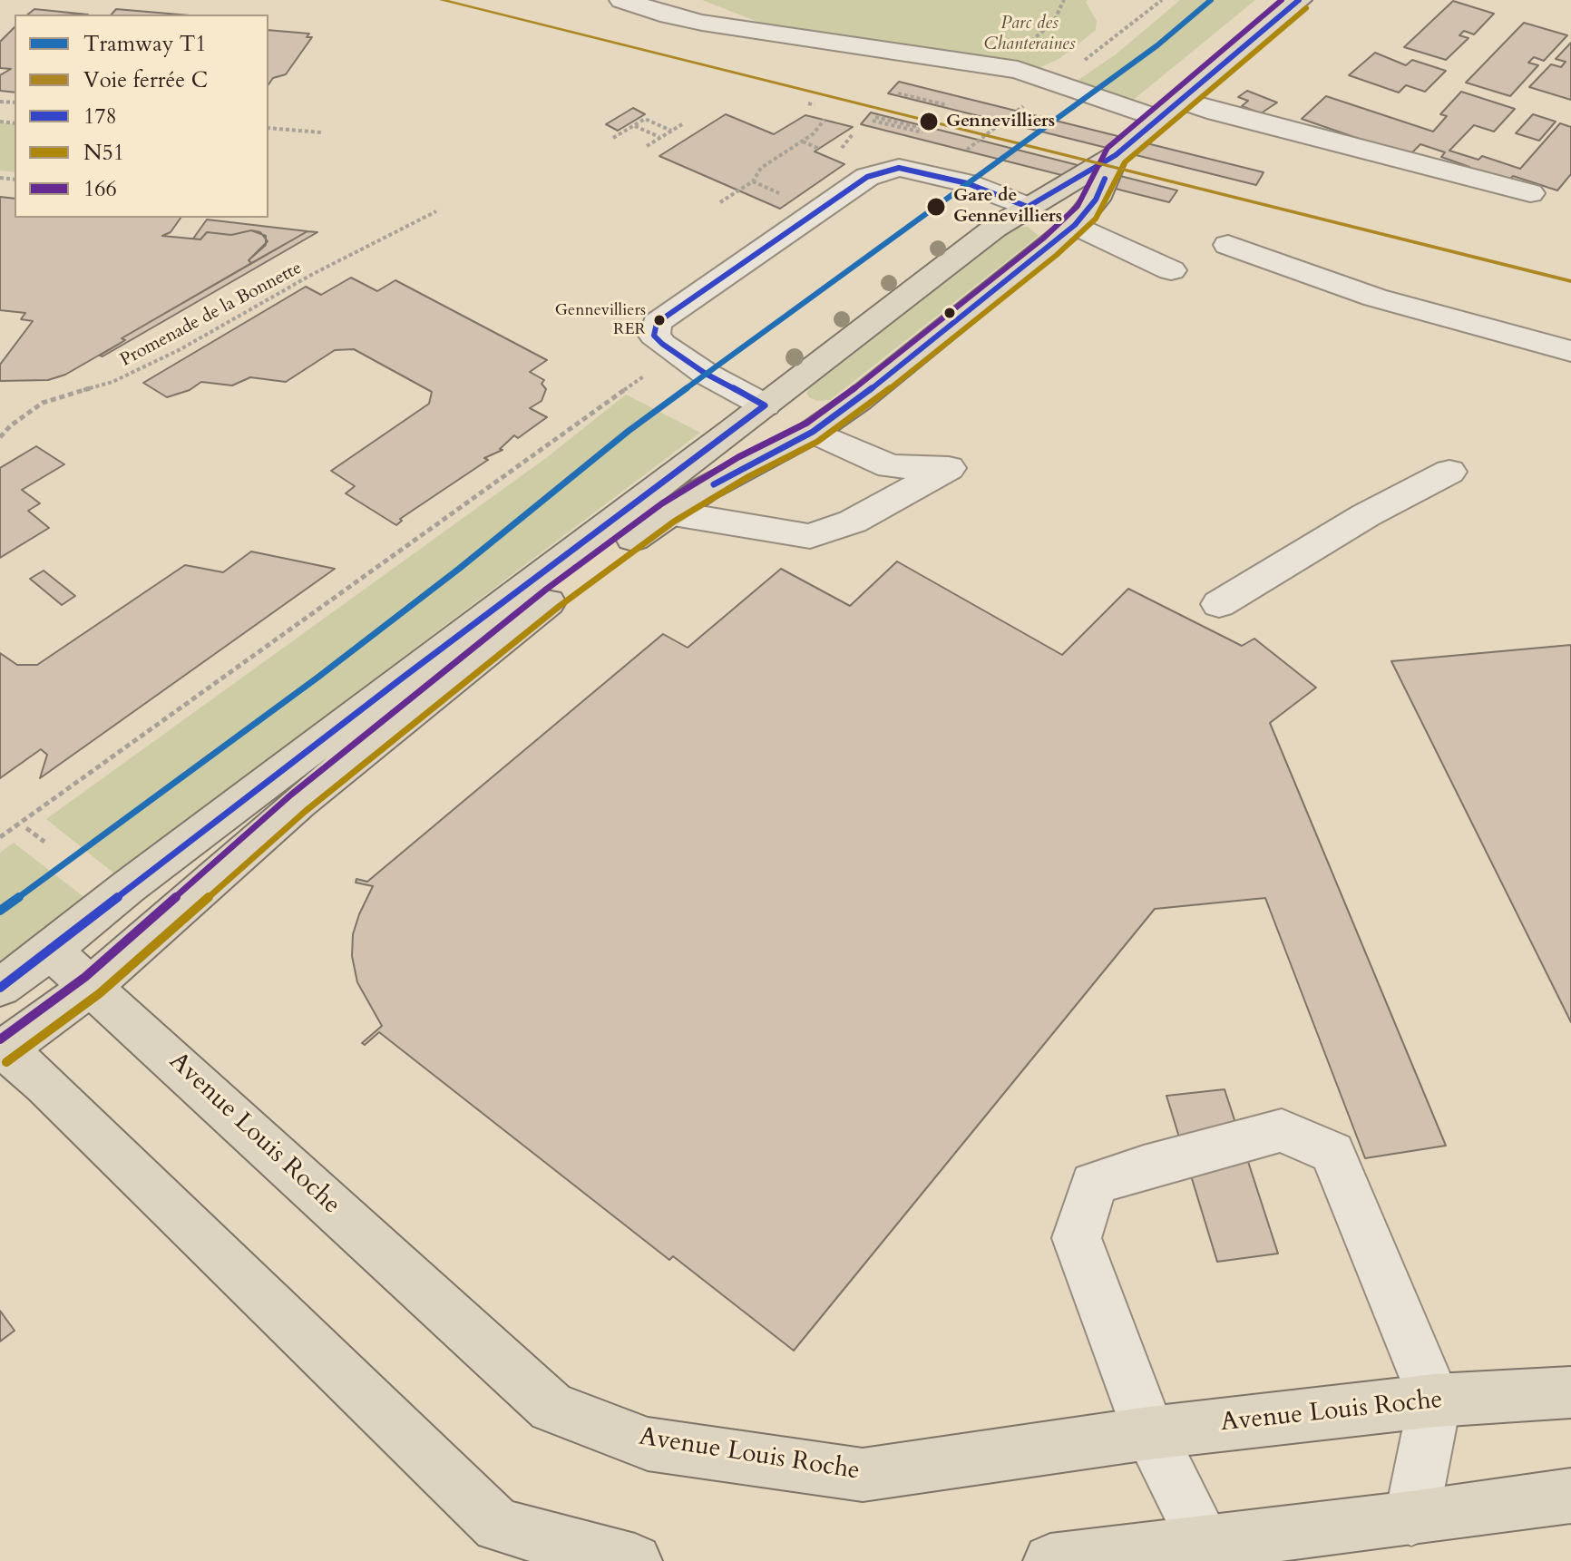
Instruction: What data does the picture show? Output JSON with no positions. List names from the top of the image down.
{
  "streets": {
    "main road": ["Avenue Louis Roche"],
    "path": ["Promenade de la Bonnette"]
  },
  "parks": ["Parc des Chanteraines"],
  "places": ["Gennevilliers", "Gare de Gennevilliers", "Gennevilliers RER"],
  "lines": [
    "tram line T1",
    "rail line C",
    "transit line 178",
    "transit line 166",
    "transit line N51"
  ],
  "legend": [
    "Tramway T1",
    "Voie ferrée C",
    "178",
    "N51",
    "166"
  ]
}
